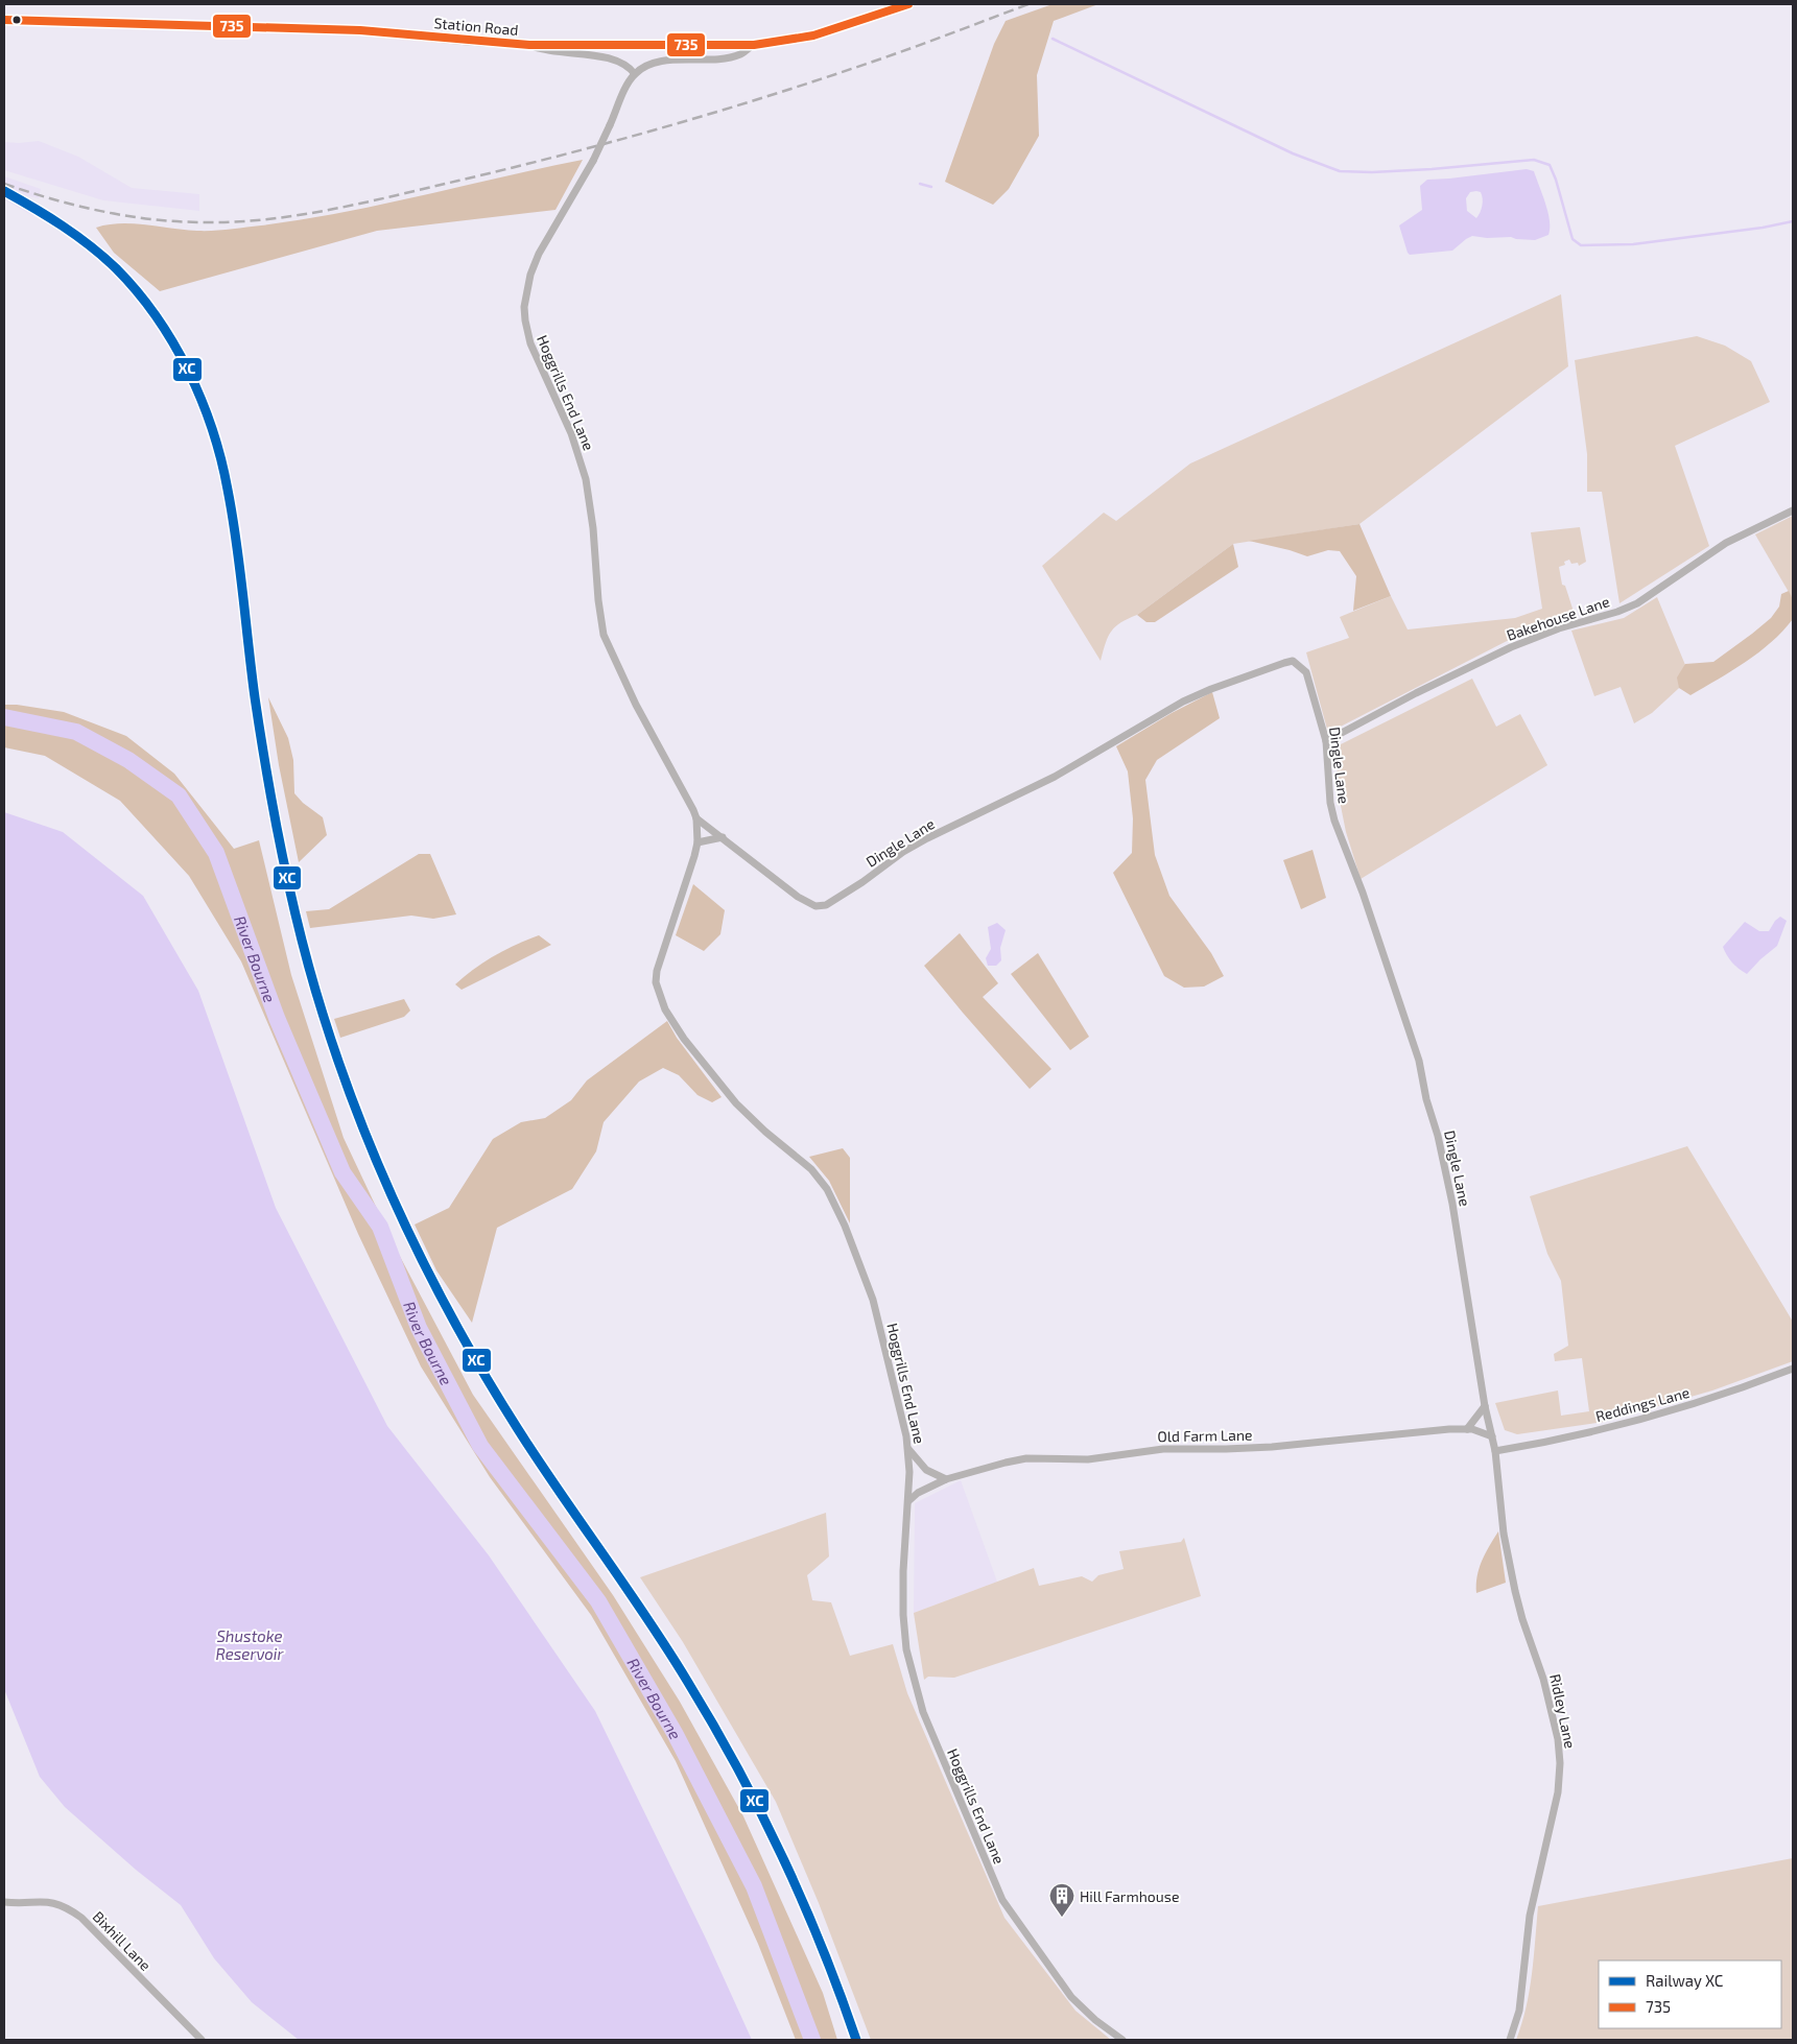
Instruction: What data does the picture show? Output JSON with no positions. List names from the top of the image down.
{
  "streets": {
    "street": [
      "Station Road",
      "Hoggrills End Lane",
      "Bakehouse Lane",
      "Dingle Lane",
      "Reddings Lane",
      "Old Farm Lane",
      "Ridley Lane",
      "Bixhill Lane"
    ]
  },
  "crossings": [
    ["Hoggrills End Lane", "Dingle Lane"],
    ["Hoggrills End Lane", "Old Farm Lane"],
    ["Bakehouse Lane", "Dingle Lane"],
    ["Dingle Lane", "Reddings Lane"],
    ["Dingle Lane", "Old Farm Lane"],
    ["Dingle Lane", "Ridley Lane"],
    ["Reddings Lane", "Ridley Lane"]
  ],
  "water": ["River Bourne", "Shustoke Reservoir"],
  "places": {
    "building": ["Hill Farmhouse"]
  },
  "lines": ["transit line 735", "rail line XC"],
  "legend": ["Railway XC", "735"]
}
